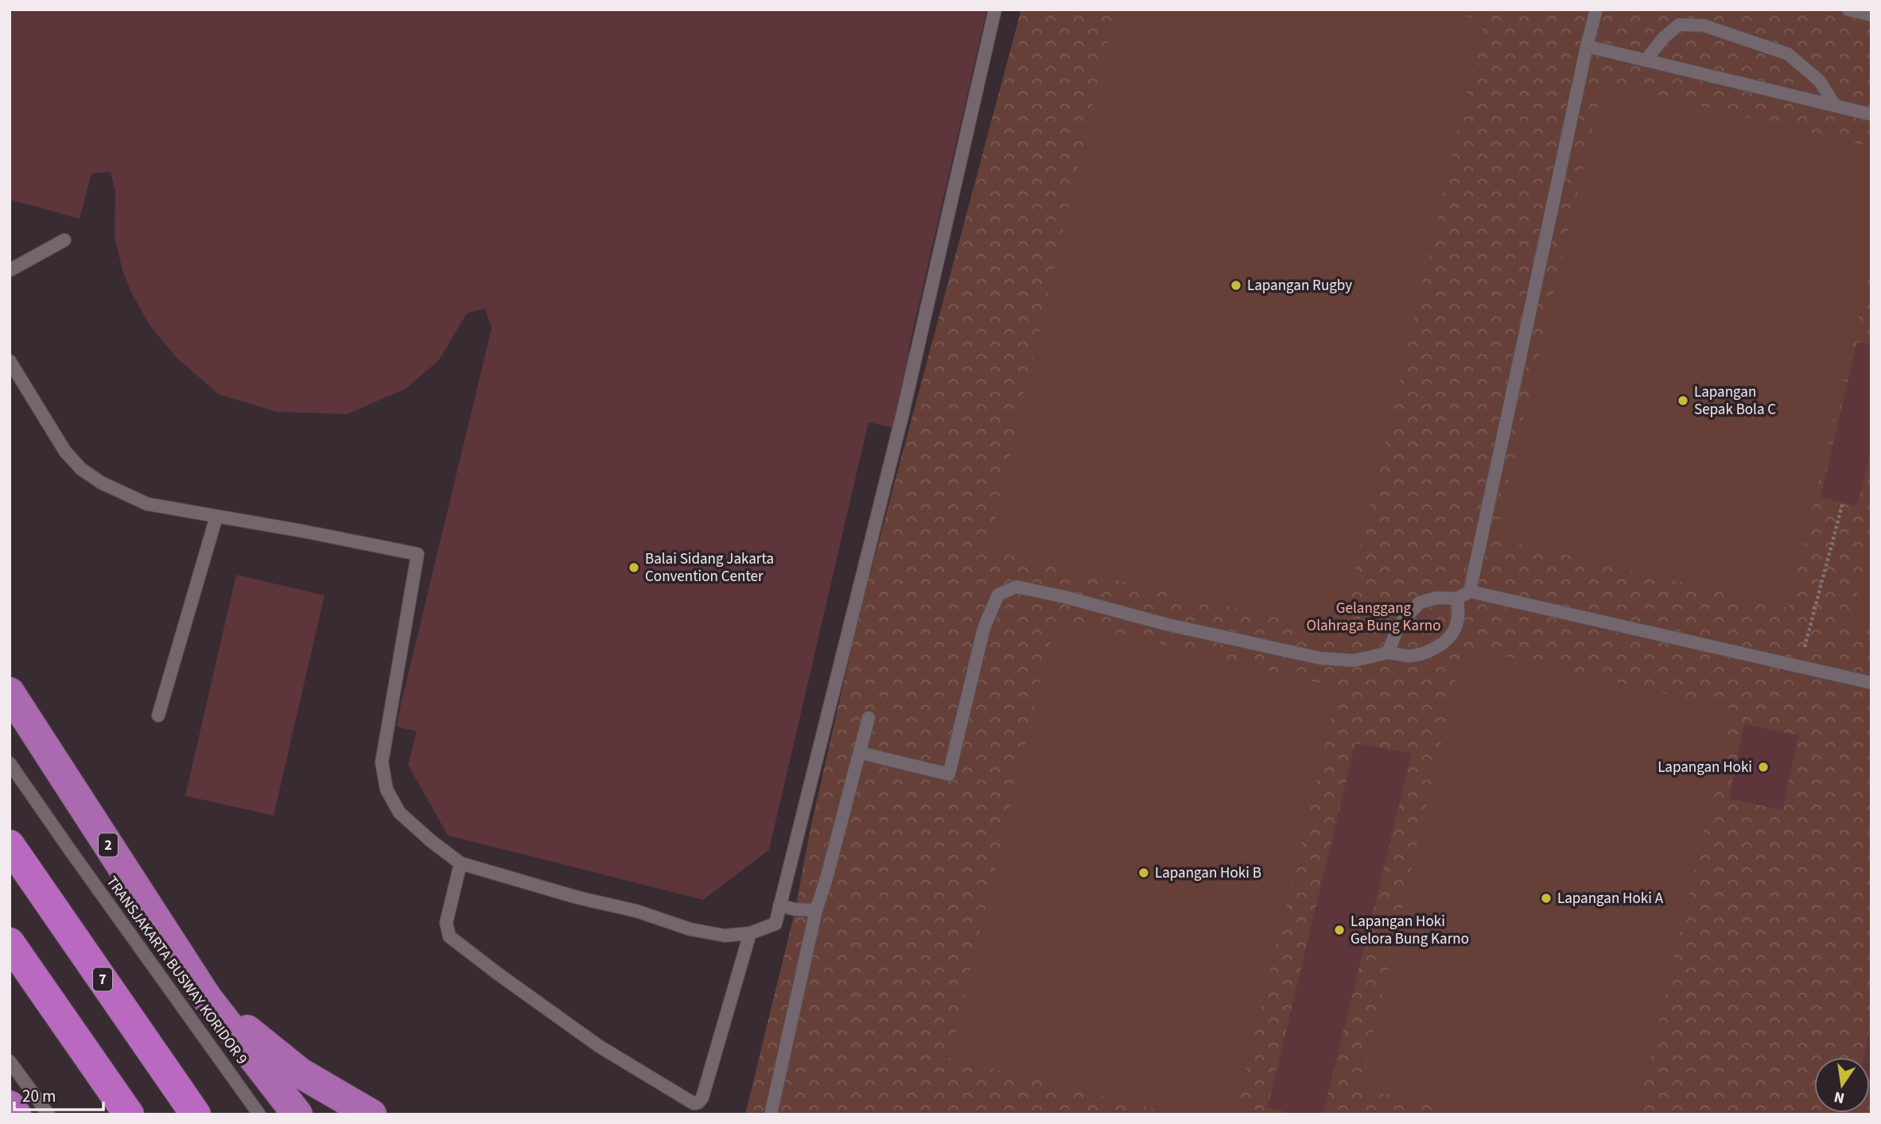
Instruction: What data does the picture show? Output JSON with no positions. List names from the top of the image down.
{
  "streets": {
    "highway": ["2", "7"],
    "lane": ["TRANSJAKARTA BUSWAY KORIDOR 9"]
  },
  "parks": ["Gelanggang Olahraga Bung Karno"],
  "places": [
    "Lapangan Rugby",
    "Lapangan Sepak Bola C",
    "Balai Sidang Jakarta Convention Center",
    "Lapangan Hoki",
    "Lapangan Hoki B",
    "Lapangan Hoki A",
    "Lapangan Hoki Gelora Bung Karno"
  ],
  "scale_bar": "20 m",
  "north": "bottom"
}
